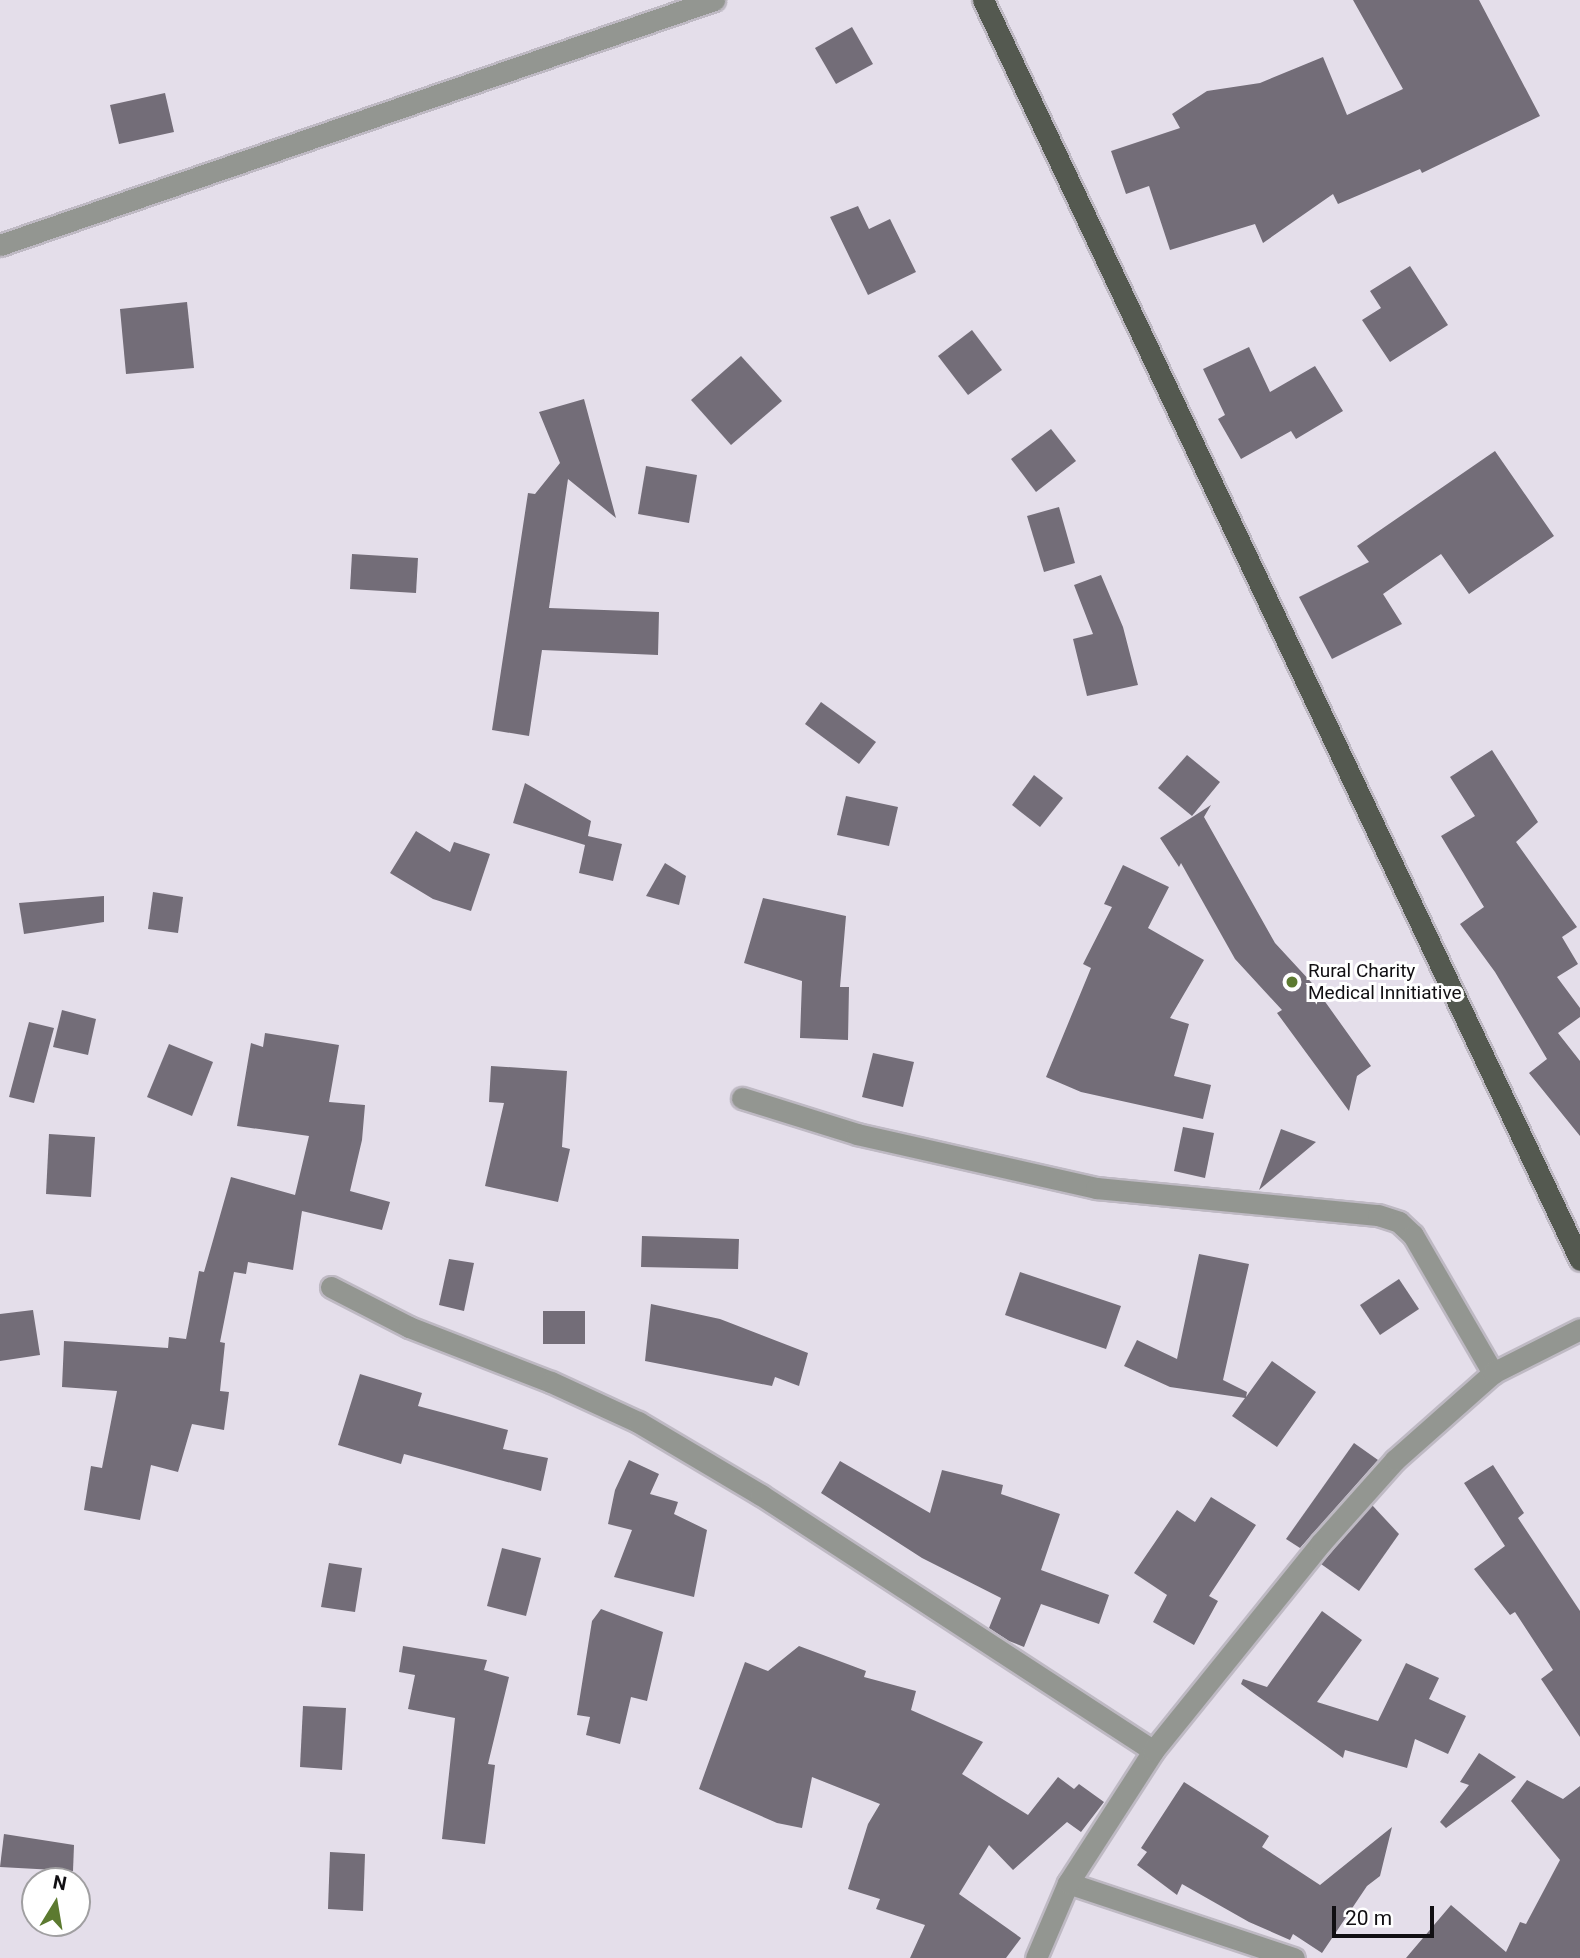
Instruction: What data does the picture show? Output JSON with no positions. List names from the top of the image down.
{
  "places": ["Rural Charity Medical Innitiative"],
  "scale_bar": "20 m",
  "north": "top"
}
